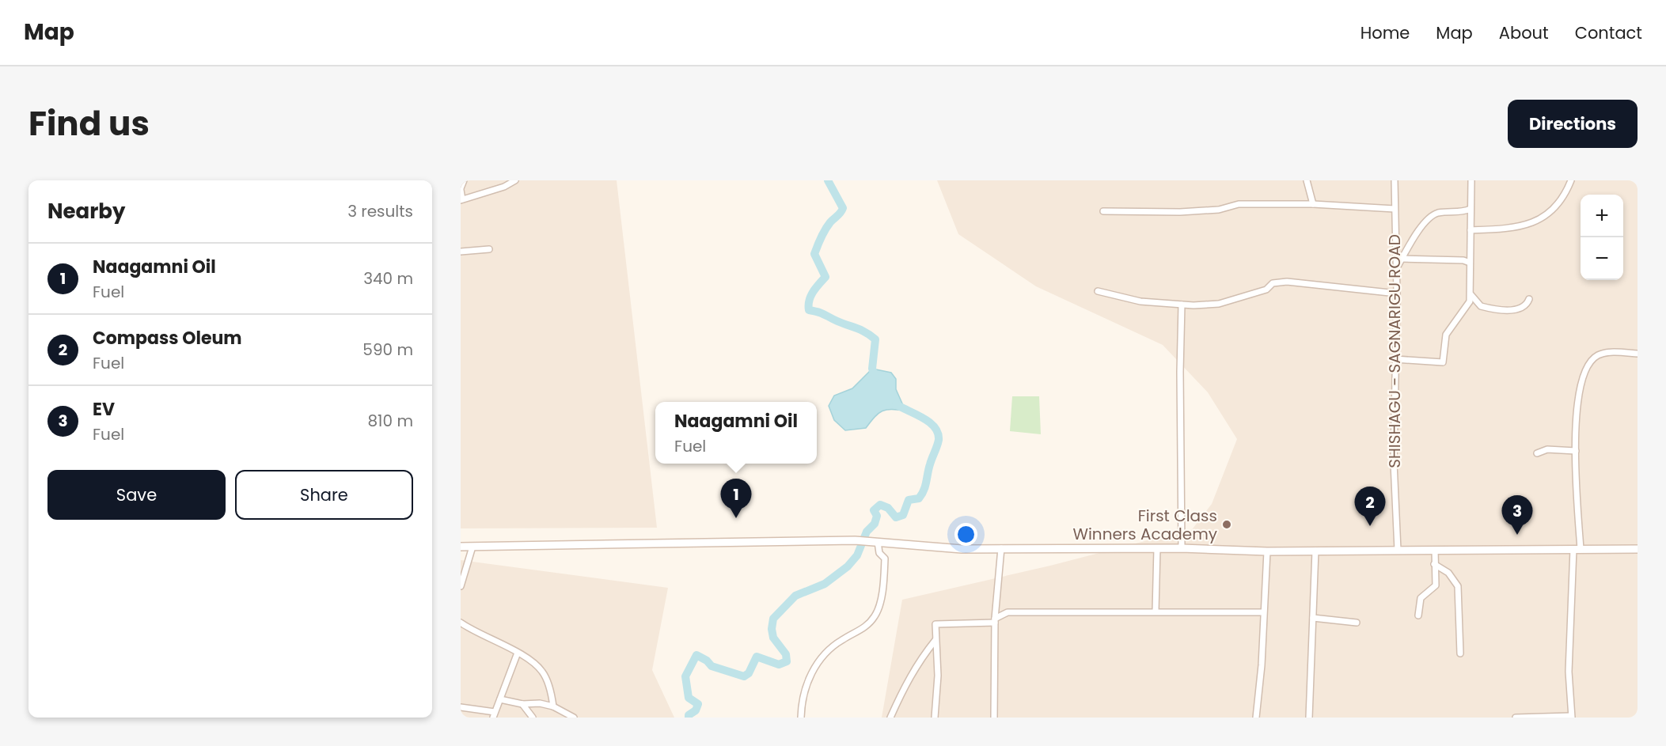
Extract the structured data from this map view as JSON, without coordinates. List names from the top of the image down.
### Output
{
  "streets": {
    "street": ["SHISHAGU - SAGNARIGU ROAD"]
  },
  "places": ["First Class Winners Academy"],
  "page": {
    "header": "Map",
    "nav": [
      "Home",
      "Map",
      "About",
      "Contact"
    ],
    "title": "Find us",
    "buttons": [
      "Directions",
      ["Save", "Share"]
    ],
    "heading": ["Nearby", "3 results"],
    "map_buttons": ["+", "−"],
    "list": [
      {
        "mark": "1",
        "name": "Naagamni Oil",
        "note": "Fuel",
        "value": "340 m"
      },
      {
        "mark": "2",
        "name": "Compass Oleum",
        "note": "Fuel",
        "value": "590 m"
      },
      {
        "mark": "3",
        "name": "EV",
        "note": "Fuel",
        "value": "810 m"
      }
    ],
    "popup": ["Naagamni Oil", "Fuel"],
    "pins": ["1", "2", "3"]
  }
}
